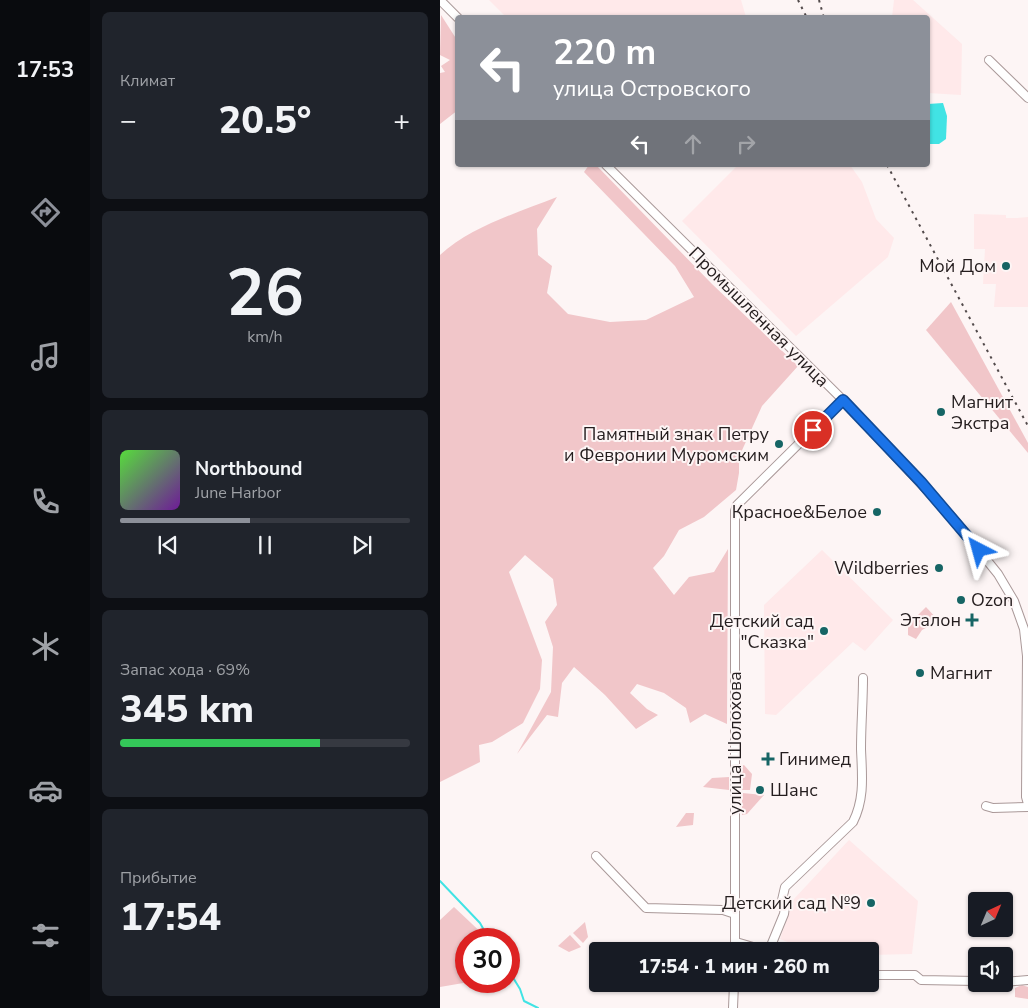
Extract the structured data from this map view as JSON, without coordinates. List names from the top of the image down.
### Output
{
  "streets": {
    "street": ["Промышленная улица", "улица Шолохова"]
  },
  "crossings": [
    ["Промышленная улица", "улица Шолохова"]
  ],
  "places": {
    "other": [
      "Мой Дом",
      "Магнит Экстра",
      "Памятный знак Петру и Февронии Муромским",
      "Красное&Белое",
      "Wildberries",
      "Ozon",
      "Детский сад \"Сказка\"",
      "Магнит",
      "Шанс",
      "Детский сад №9"
    ],
    "health": ["Эталон", "Гинимед"]
  },
  "north": "top right",
  "page": {
    "tabs": "17:53",
    "tile": [
      "Климат",
      ["26", "km/h"],
      ["Запас хода · 69%", "345 km"],
      ["Прибытие", "17:54"]
    ],
    "turn": ["220 m", "улица Островского"],
    "heat": ["−", "20.5°", "+"],
    "song": ["Northbound", "June Harbor"],
    "limit": "30",
    "trip": "17:54 · 1 мин · 260 m"
  }
}
